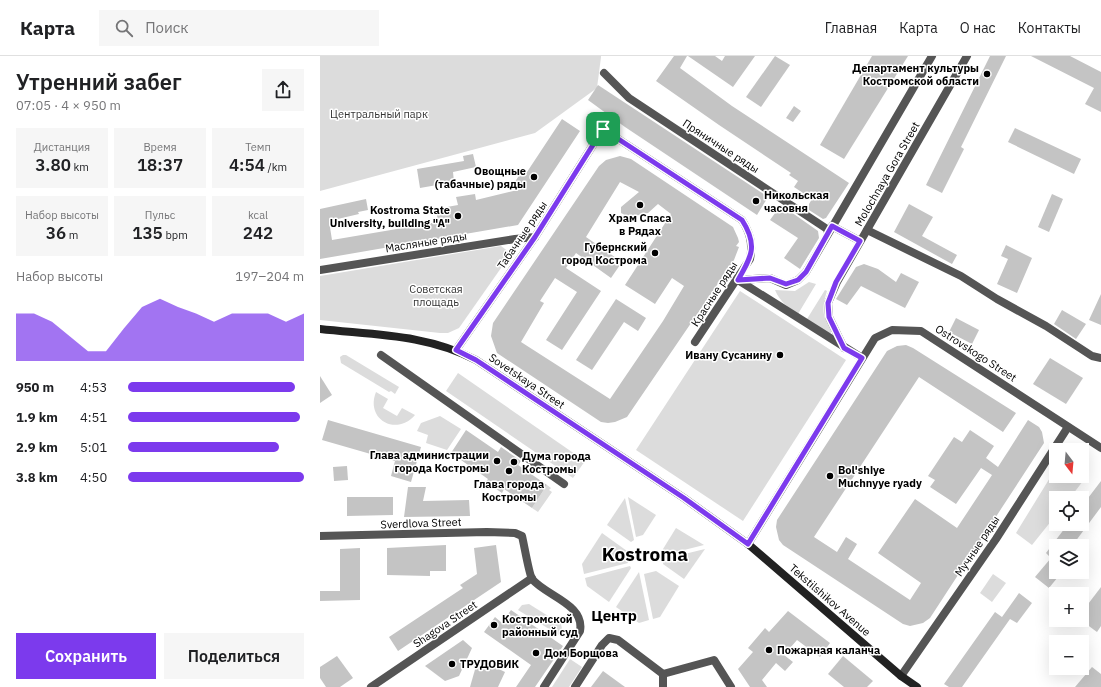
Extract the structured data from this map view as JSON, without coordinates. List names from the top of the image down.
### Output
{
  "streets": {
    "main road": ["Sovetskaya Street", "Tekstilshikov Avenue"],
    "street": [
      "Пряничные ряды",
      "Molochnaya Gora Street",
      "Табачные ряды",
      "Масляные ряды",
      "Красные ряды",
      "Ostrovskogo Street",
      "Sverdlova Street",
      "Мучные ряды",
      "Shagova Street"
    ]
  },
  "crossings": [
    ["Пряничные ряды", "Molochnaya Gora Street"],
    ["Molochnaya Gora Street", "Красные ряды"],
    ["Табачные ряды", "Масляные ряды"],
    ["Табачные ряды", "Красные ряды"],
    ["Табачные ряды", "Sovetskaya Street"],
    ["Ostrovskogo Street", "Мучные ряды"],
    ["Sovetskaya Street", "Tekstilshikov Avenue"],
    ["Sverdlova Street", "Shagova Street"],
    ["Мучные ряды", "Tekstilshikov Avenue"]
  ],
  "districts": ["Kostroma", "Центр"],
  "parks": ["Центральный парк", "Советская площадь"],
  "places": [
    "Департамент культуры Костромской области",
    "Овощные (табачные) ряды",
    "Никольская часовня",
    "Храм Спаса в Рядах",
    "Kostroma State University, building \"A\"",
    "Губернский город Кострома",
    "Ивану Сусанину",
    "Глава администрации города Костромы",
    "Дума города Костромы",
    "Глава города Костромы",
    "Bol'shiye Muchnyye ryady",
    "Костромской районный суд",
    "Пожарная каланча",
    "Дом Борщова",
    "ТРУДОВИК"
  ],
  "north": "bottom",
  "page": {
    "header": "Карта",
    "search": "Поиск",
    "nav": [
      "Главная",
      "Карта",
      "О нас",
      "Контакты"
    ],
    "heading": ["Утренний забег", "07:05 · 4 × 950 m"],
    "stats": [
      ["Дистанция", "3.80 km"],
      ["Время", "18:37"],
      ["Темп", "4:54 /km"],
      ["Набор высоты", "36 m"],
      ["Пульс", "135 bpm"],
      ["kcal", "242"]
    ],
    "chart": ["Набор высоты", "197–204 m"],
    "list": [
      {
        "name": "950 m",
        "note": "4:53"
      },
      {
        "name": "1.9 km",
        "note": "4:51"
      },
      {
        "name": "2.9 km",
        "note": "5:01"
      },
      {
        "name": "3.8 km",
        "note": "4:50"
      }
    ],
    "map_buttons": ["+", "−"],
    "buttons": ["Сохранить", "Поделиться"]
  }
}
